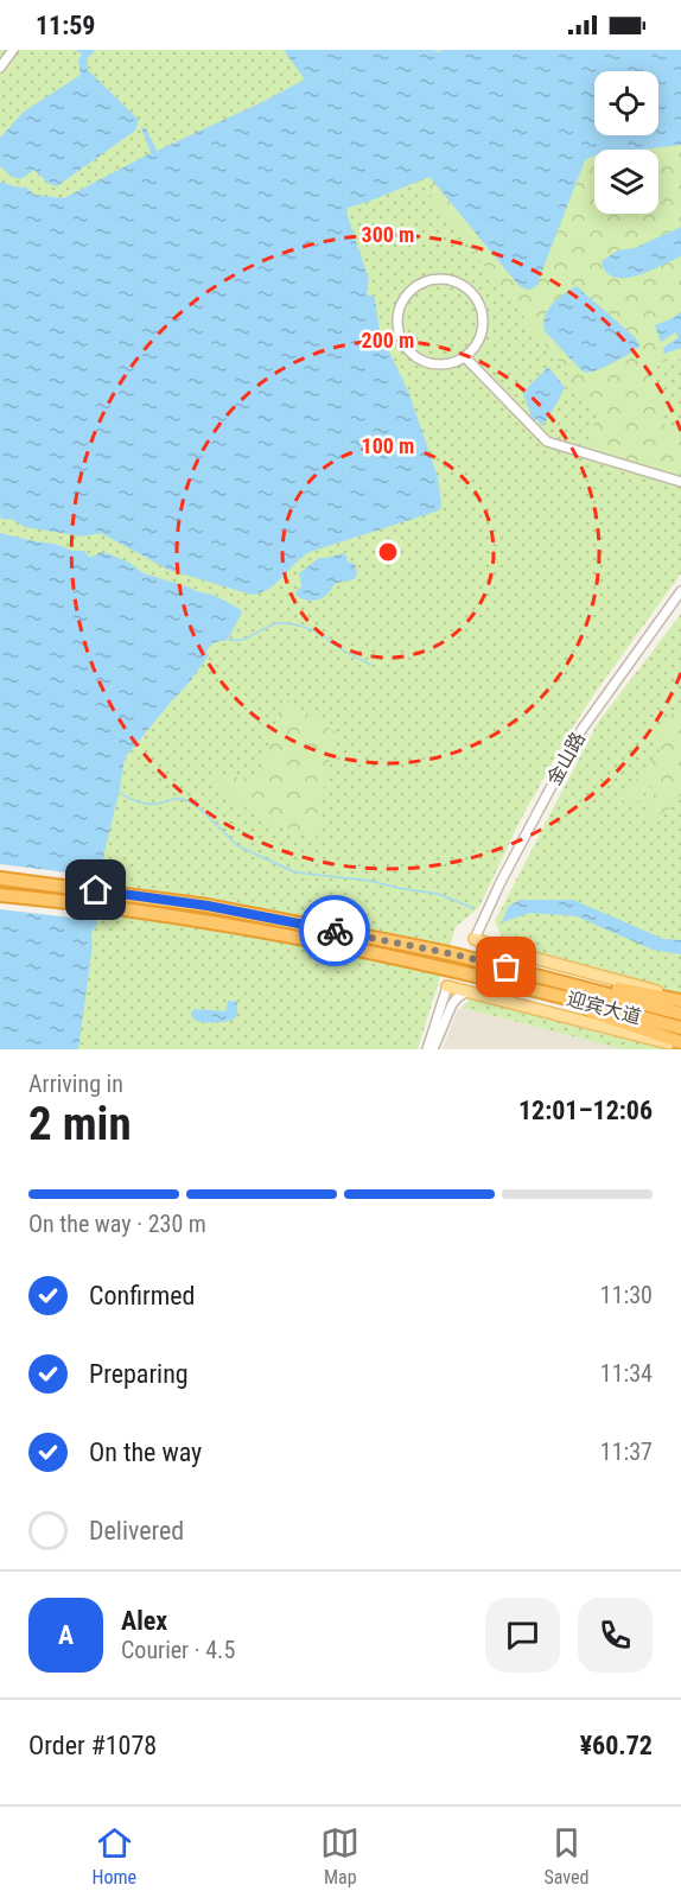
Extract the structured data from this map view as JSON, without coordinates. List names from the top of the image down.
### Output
{
  "streets": {
    "highway": ["迎宾大道"],
    "street": ["金山路"]
  },
  "page": {
    "status": "11:59",
    "heading": ["2 min", "Arriving in", "12:01–12:06"],
    "panel": [
      "Alex",
      "Courier · 4.5",
      "Order #1078",
      "¥60.72"
    ],
    "bar": "On the way · 230 m",
    "list": [
      ["Confirmed", "11:30"],
      ["Preparing", "11:34"],
      ["On the way", "11:37"],
      "Delivered"
    ],
    "round": "A",
    "tabs": ["Home", "Map", "Saved"]
  },
  "rings": ["300 m", "200 m", "100 m"]
}
